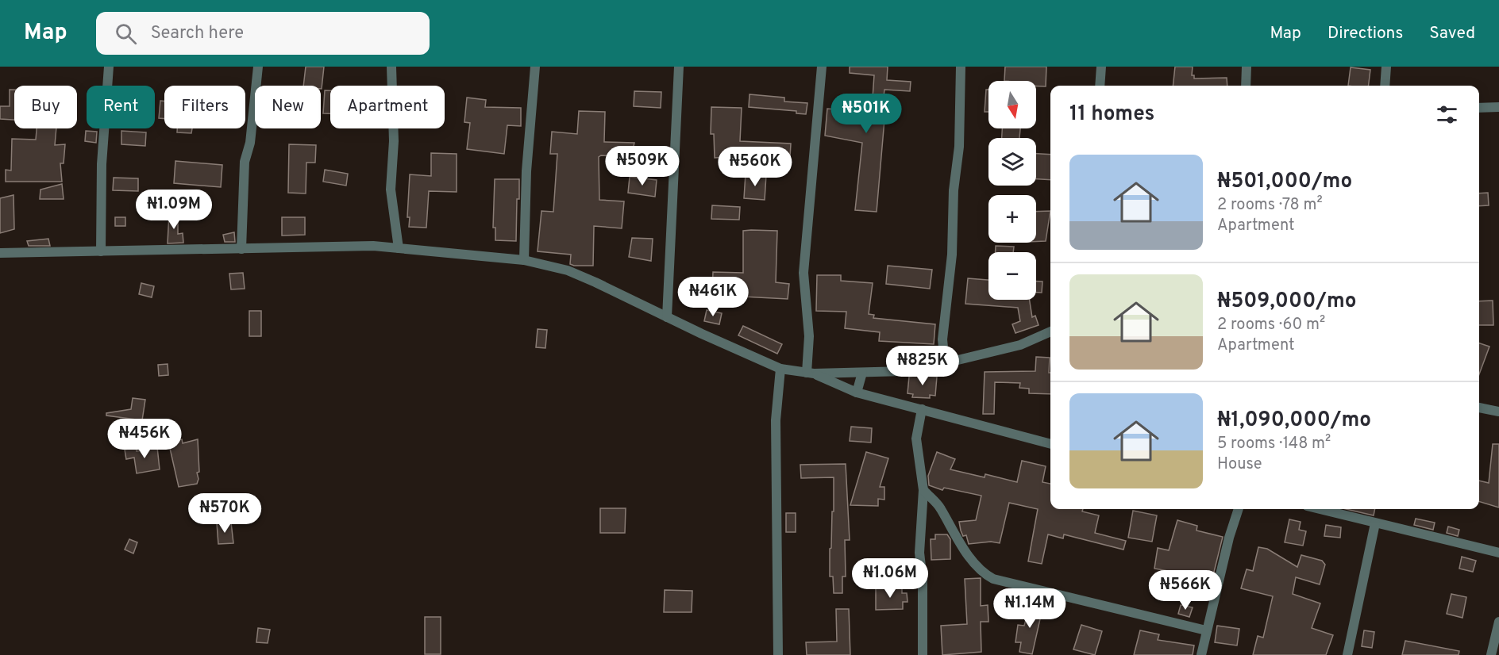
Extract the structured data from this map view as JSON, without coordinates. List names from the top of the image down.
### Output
{
  "north": "bottom",
  "page": {
    "header": "Map",
    "search": "Search here",
    "nav": ["Map", "Directions", "Saved"],
    "map_buttons": ["+", "−"],
    "chip": [
      "Buy",
      "Rent",
      "Filters",
      "New",
      "Apartment"
    ],
    "heading": "11 homes",
    "price": [
      "₦501K",
      "₦509K",
      "₦560K",
      "₦1.09M",
      "₦461K",
      "₦825K",
      "₦456K",
      "₦570K",
      "₦1.06M",
      "₦566K",
      "₦1.14M"
    ],
    "list": [
      {
        "name": "₦501,000/mo",
        "note": "2 rooms · 78 m² · Apartment"
      },
      {
        "name": "₦509,000/mo",
        "note": "2 rooms · 60 m² · Apartment"
      },
      {
        "name": "₦1,090,000/mo",
        "note": "5 rooms · 148 m² · House"
      }
    ]
  }
}
